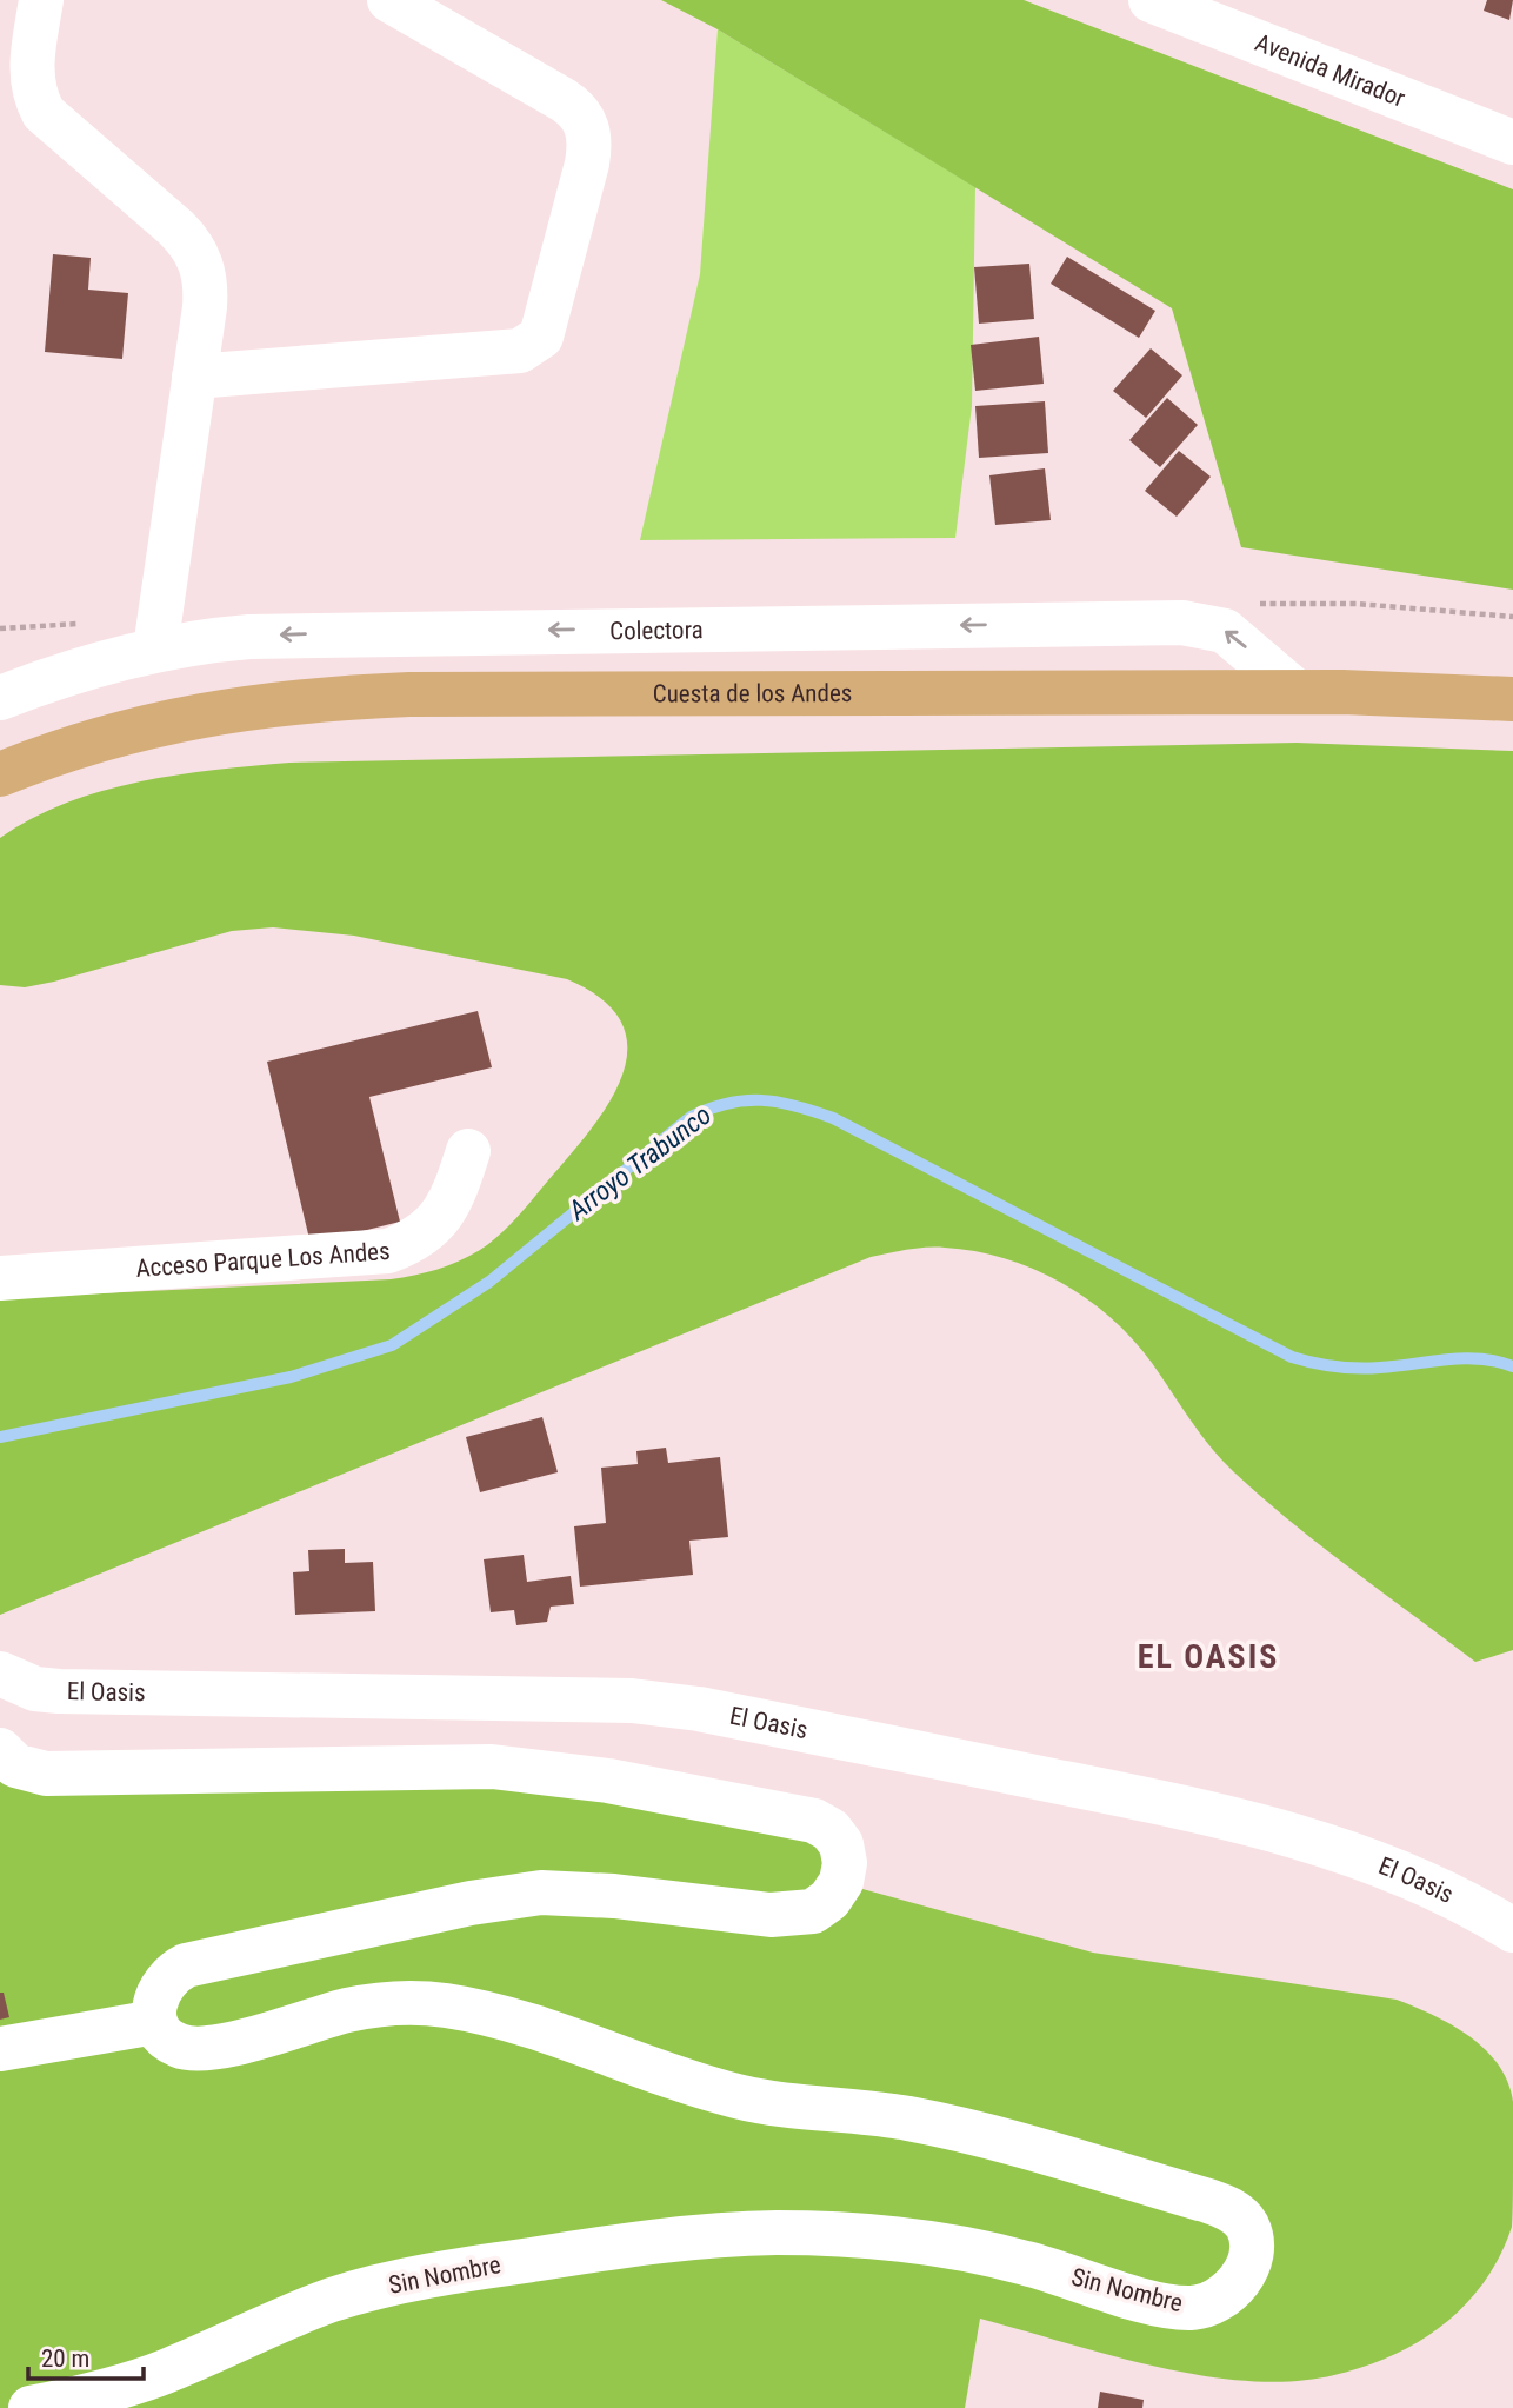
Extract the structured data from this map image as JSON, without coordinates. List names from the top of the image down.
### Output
{
  "streets": {
    "main road": ["Cuesta de los Andes"],
    "street": [
      "Avenida Mirador",
      "Colectora",
      "Acceso Parque Los Andes",
      "El Oasis",
      "Sin Nombre"
    ]
  },
  "crossings": [
    ["Colectora", "Cuesta de los Andes"]
  ],
  "one_way": ["Colectora"],
  "districts": ["EL OASIS"],
  "water": ["Arroyo Trabunco"],
  "scale_bar": "20 m"
}
